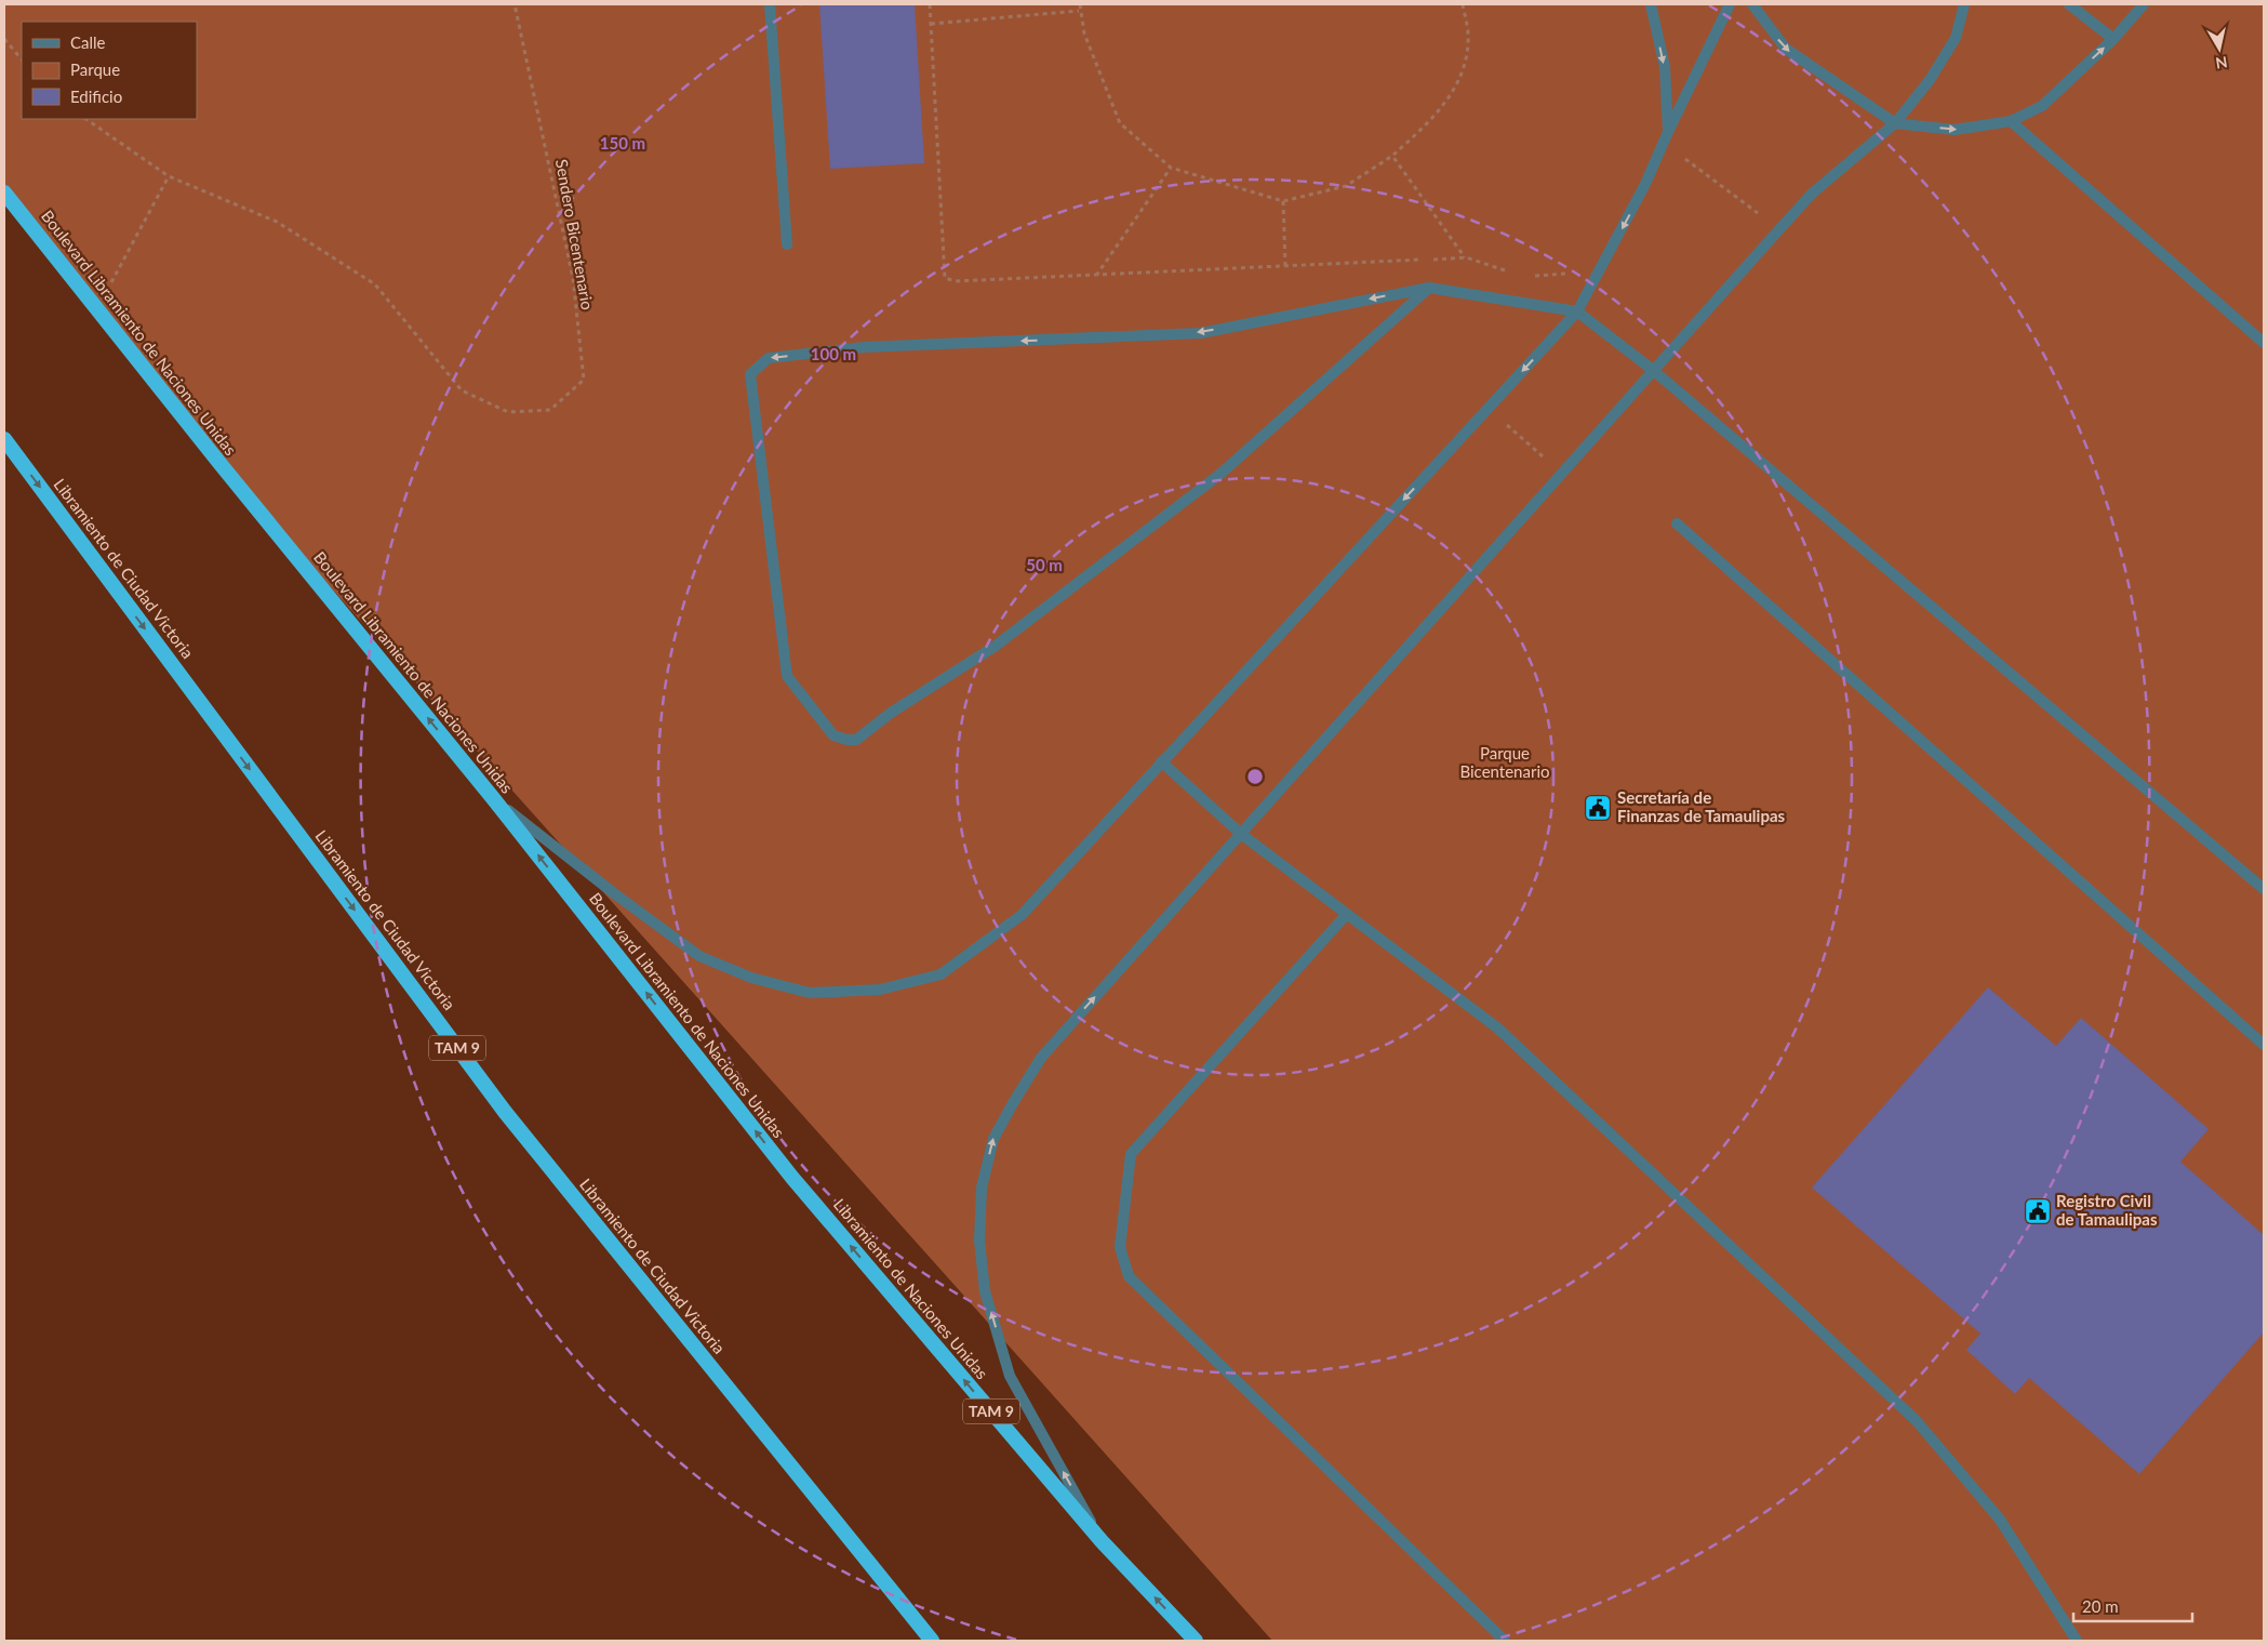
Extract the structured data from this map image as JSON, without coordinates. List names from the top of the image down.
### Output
{
  "streets": {
    "highway": [
      "Boulevard Libramiento de Naciones Unidas",
      "Libramiento de Ciudad Victoria",
      "TAM 9",
      "Libramiento de Naciones Unidas"
    ],
    "path": ["Sendero Bicentenario"]
  },
  "crossings": [
    ["Boulevard Libramiento de Naciones Unidas", "Libramiento de Naciones Unidas"]
  ],
  "one_way": ["Boulevard Libramiento de Naciones Unidas", "Libramiento de Ciudad Victoria", "Libramiento de Naciones Unidas"],
  "parks": ["Parque Bicentenario"],
  "places": {
    "public building": ["Secretaría de Finanzas de Tamaulipas", "Registro Civil de Tamaulipas"]
  },
  "legend": ["Calle", "Parque", "Edificio"],
  "scale_bar": "20 m",
  "north": "bottom",
  "rings": ["150 m", "100 m", "50 m"]
}
